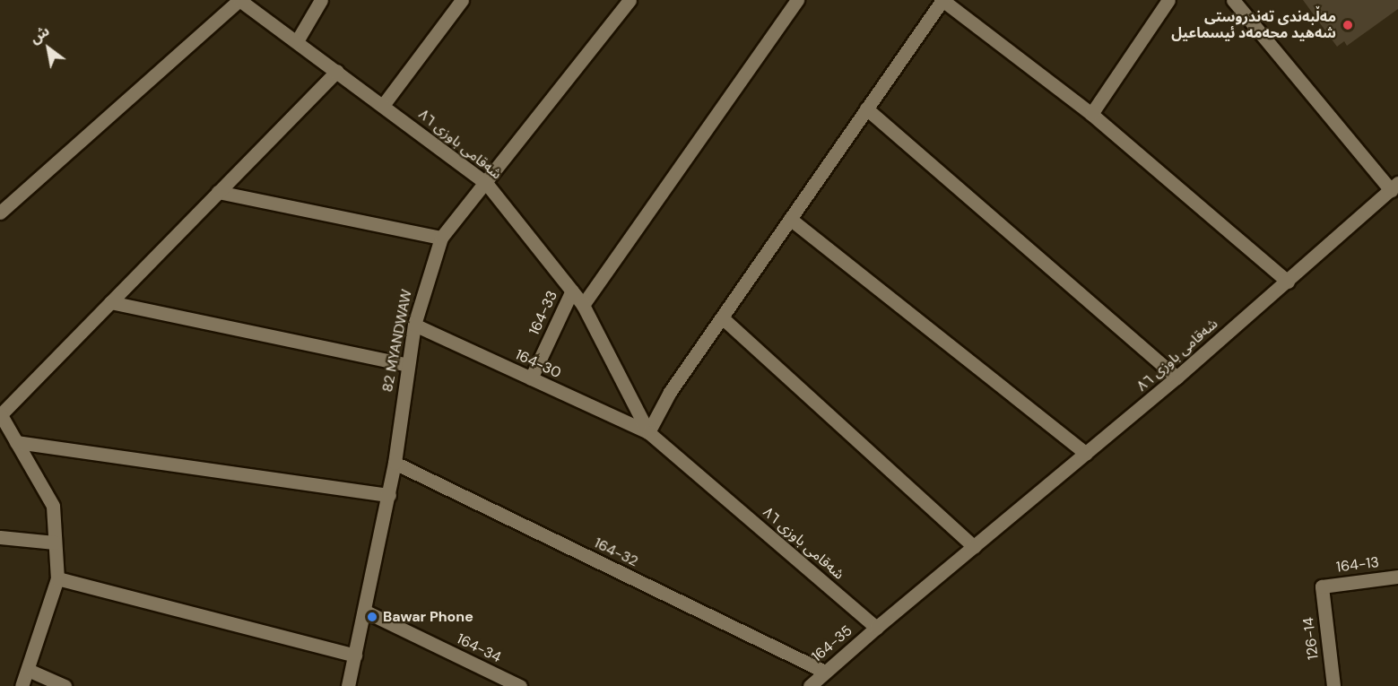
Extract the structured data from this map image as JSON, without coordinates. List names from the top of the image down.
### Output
{
  "streets": {
    "street": [
      "شەقامی باوزی ٨٦",
      "164-33",
      "82 MYANDWAW",
      "164-30",
      "164-32",
      "164-13",
      "126-14",
      "164-35",
      "164-34"
    ]
  },
  "crossings": [
    ["شەقامی باوزی ٨٦", "164-33"],
    ["شەقامی باوزی ٨٦", "82 MYANDWAW"],
    ["شەقامی باوزی ٨٦", "164-30"],
    ["شەقامی باوزی ٨٦", "164-35"],
    ["164-33", "164-30"],
    ["82 MYANDWAW", "164-30"],
    ["82 MYANDWAW", "164-32"],
    ["82 MYANDWAW", "164-34"],
    ["164-32", "164-35"],
    ["164-13", "126-14"]
  ],
  "places": ["مەڵبەندی تەندروستی شەهید محەمەد ئیسماعیل", "Bawar Phone"],
  "north": "top left"
}
